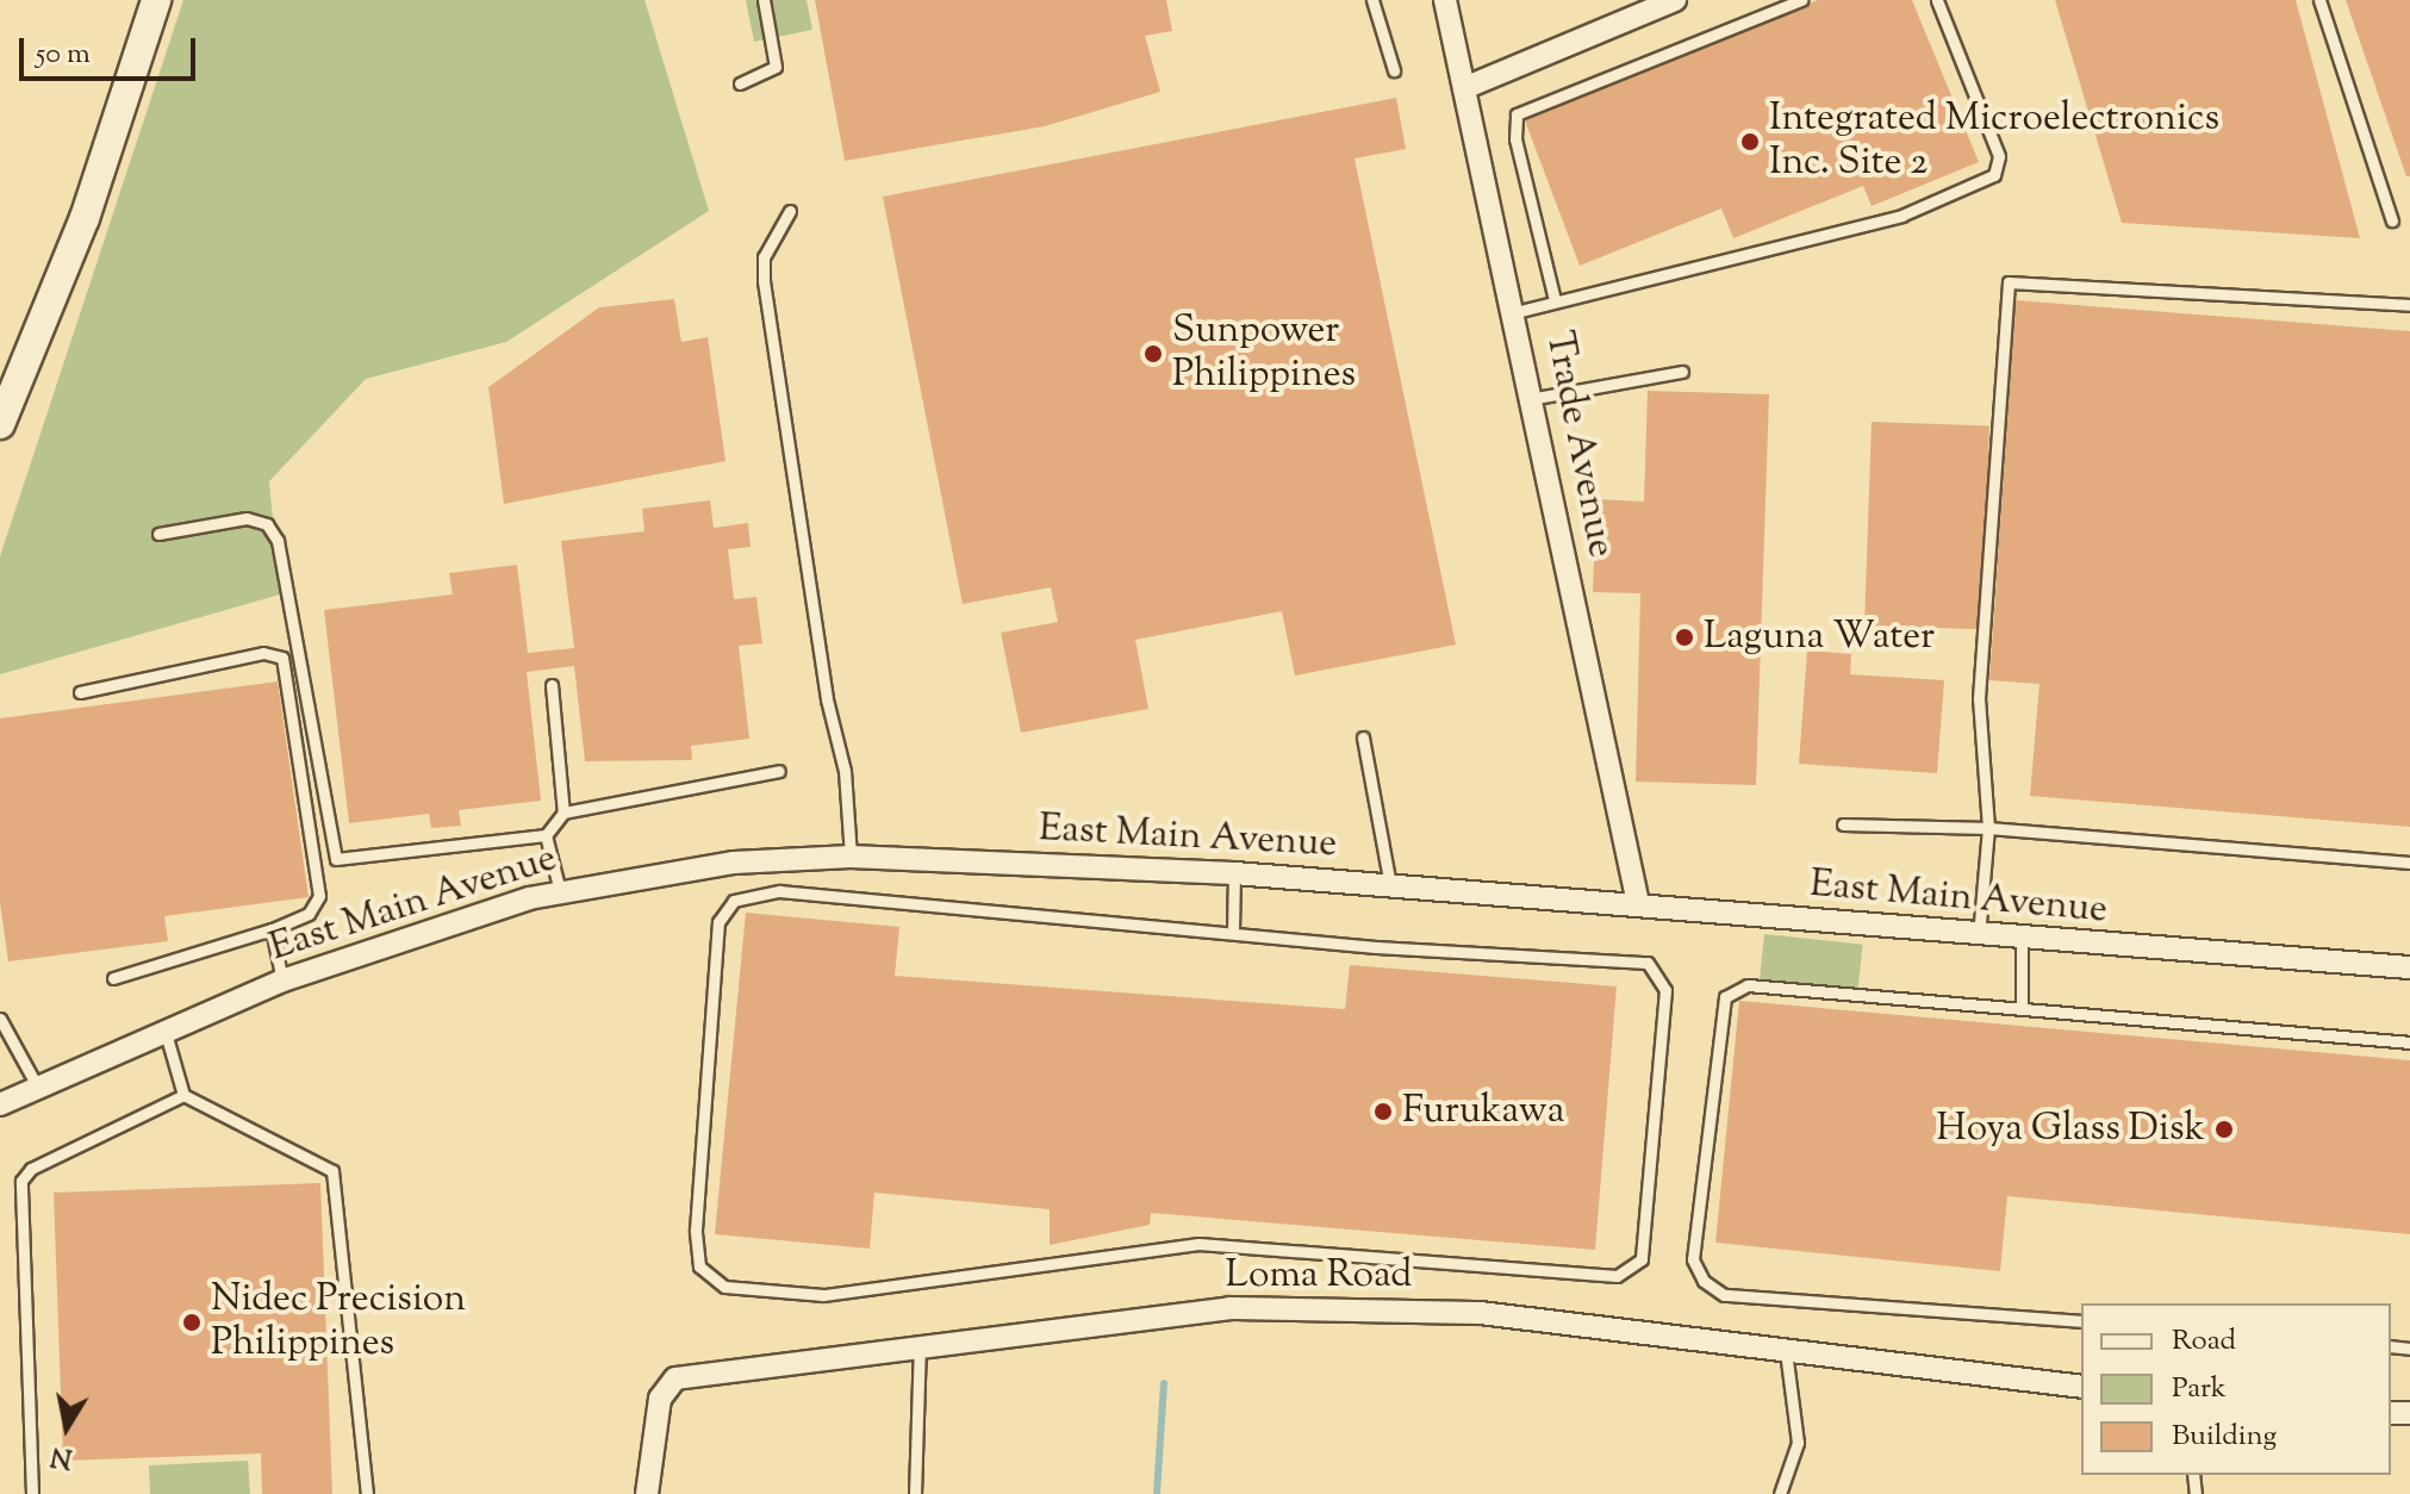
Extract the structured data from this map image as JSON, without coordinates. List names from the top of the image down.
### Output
{
  "streets": {
    "street": ["Trade Avenue", "East Main Avenue", "Loma Road"]
  },
  "crossings": [
    ["Trade Avenue", "East Main Avenue"]
  ],
  "places": [
    "Integrated Microelectronics Inc. Site 2",
    "Sunpower Philippines",
    "Laguna Water",
    "Furukawa",
    "Hoya Glass Disk",
    "Nidec Precision Philippines"
  ],
  "legend": ["Road", "Park", "Building"],
  "scale_bar": "50 m",
  "north": "bottom"
}
